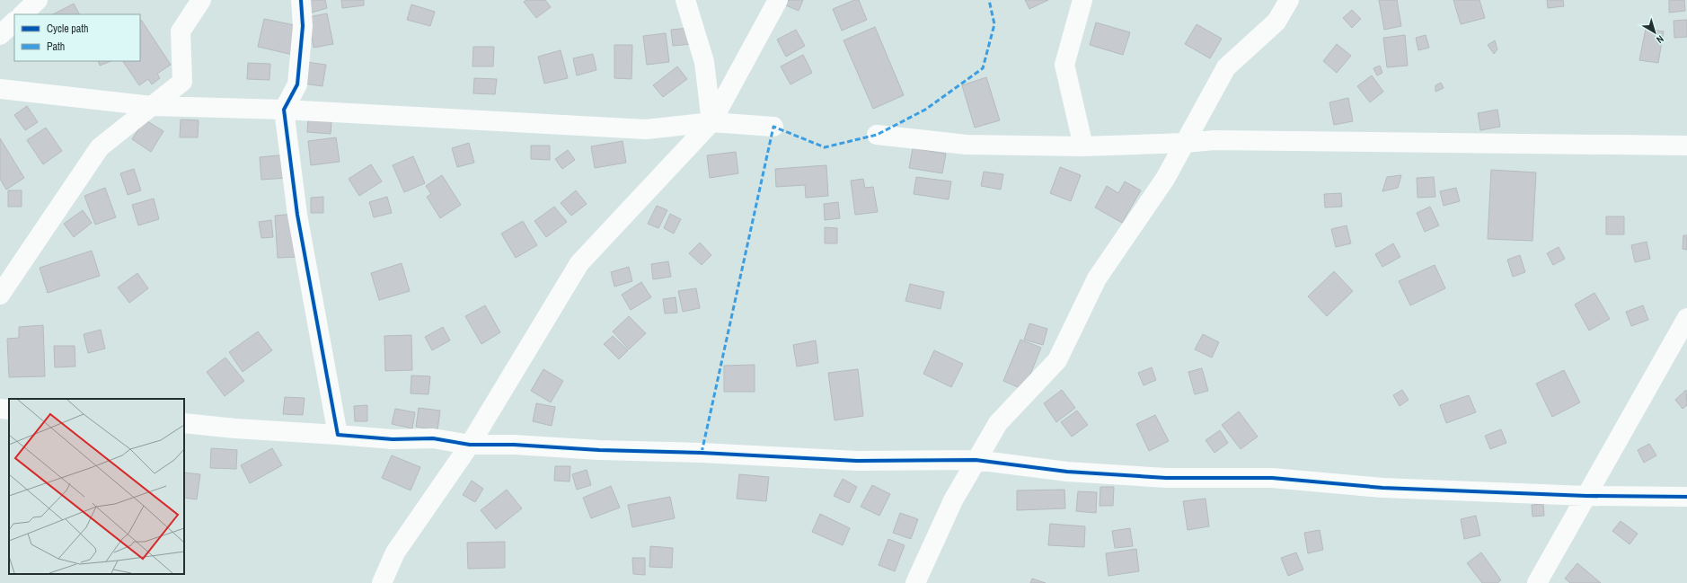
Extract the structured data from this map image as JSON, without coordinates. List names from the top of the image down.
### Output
{
  "legend": ["Cycle path", "Path"],
  "north": "bottom right"
}
